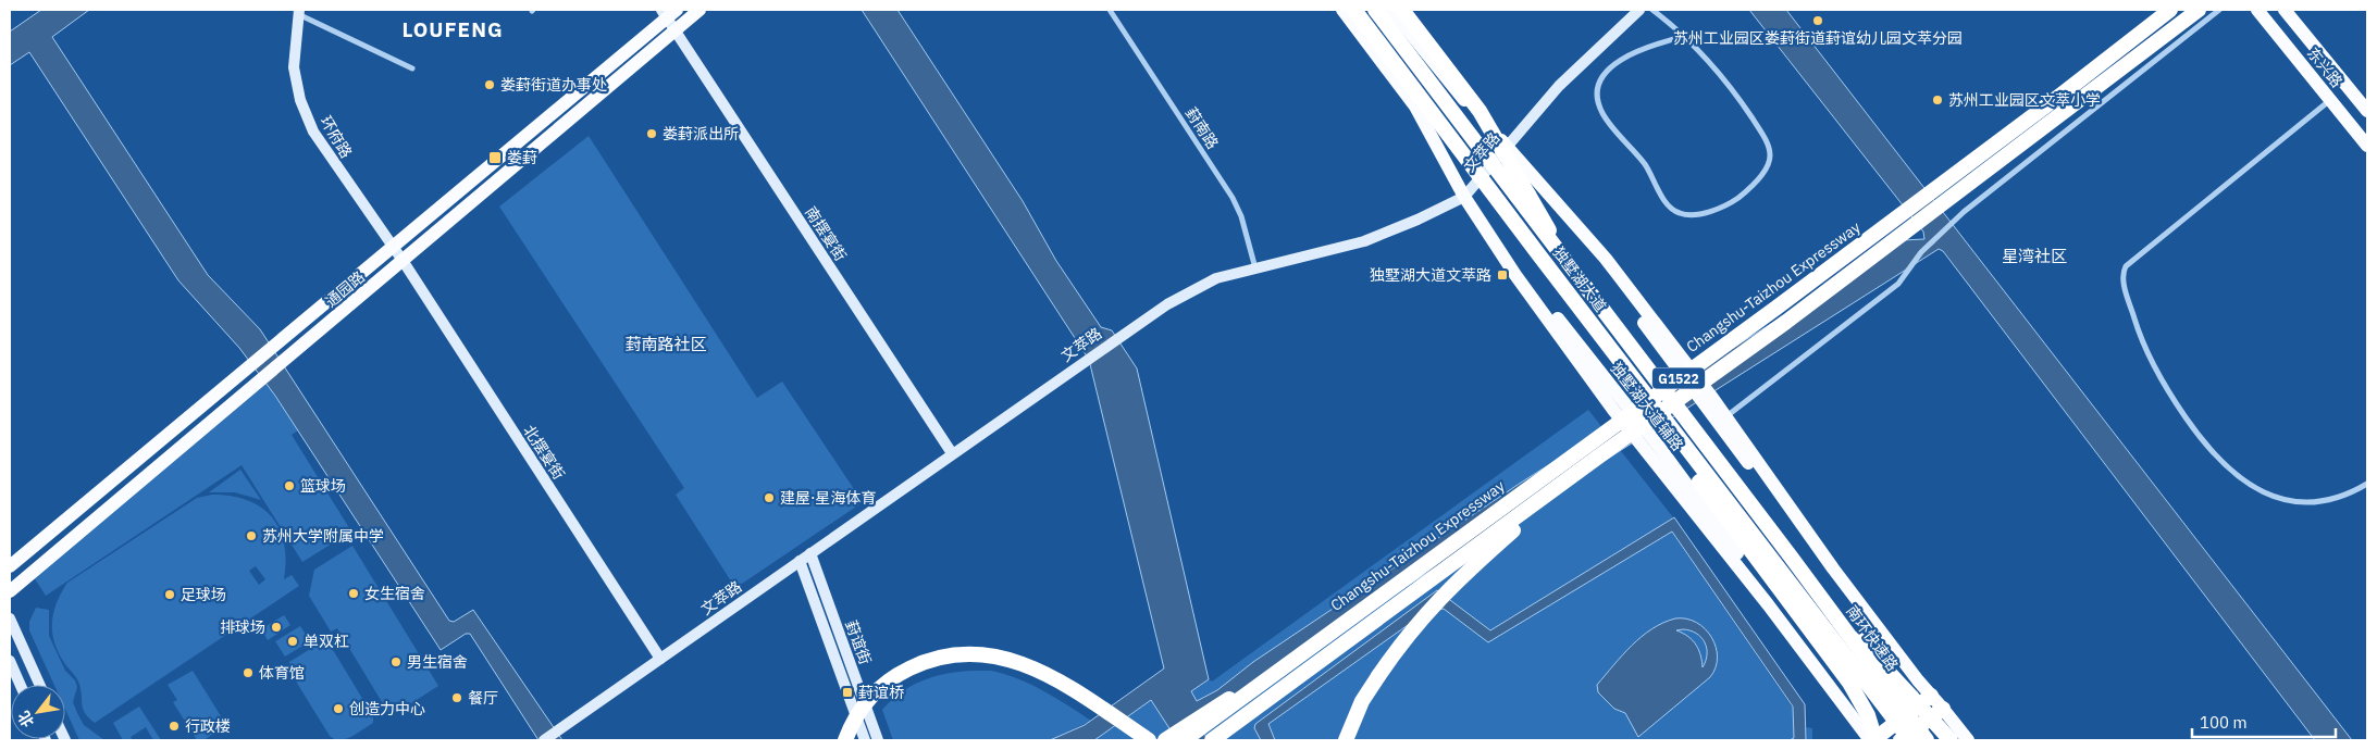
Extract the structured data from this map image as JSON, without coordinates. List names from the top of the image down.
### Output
{
  "streets": {
    "highway": [
      "独墅湖大道",
      "Changshu-Taizhou Expressway",
      "G1522",
      "南环快速路"
    ],
    "main road": [
      "东兴路",
      "环府路",
      "文萃路",
      "南摆宴街",
      "通园路",
      "独墅湖大道辅路",
      "北摆宴街",
      "葑谊街"
    ],
    "street": ["葑南路"]
  },
  "crossings": [
    ["葑南路", "文萃路"],
    ["环府路", "通园路"],
    ["环府路", "北摆宴街"],
    ["文萃路", "南摆宴街"],
    ["文萃路", "独墅湖大道辅路"],
    ["文萃路", "北摆宴街"],
    ["文萃路", "葑谊街"],
    ["南摆宴街", "通园路"],
    ["独墅湖大道", "南环快速路"],
    ["通园路", "北摆宴街"]
  ],
  "districts": ["LOUFENG", "星湾社区", "葑南路社区"],
  "places": {
    "other": [
      "苏州工业园区娄葑街道葑谊幼儿园文萃分园",
      "娄葑街道办事处",
      "苏州工业园区文萃小学",
      "娄葑派出所",
      "篮球场",
      "建屋·星海体育",
      "苏州大学附属中学",
      "女生宿舍",
      "足球场",
      "排球场",
      "单双杠",
      "男生宿舍",
      "体育馆",
      "餐厅",
      "创造力中心",
      "行政楼"
    ],
    "transit": ["娄葑", "独墅湖大道文萃路", "葑谊桥"]
  },
  "scale_bar": "100 m",
  "north": "bottom left"
}
